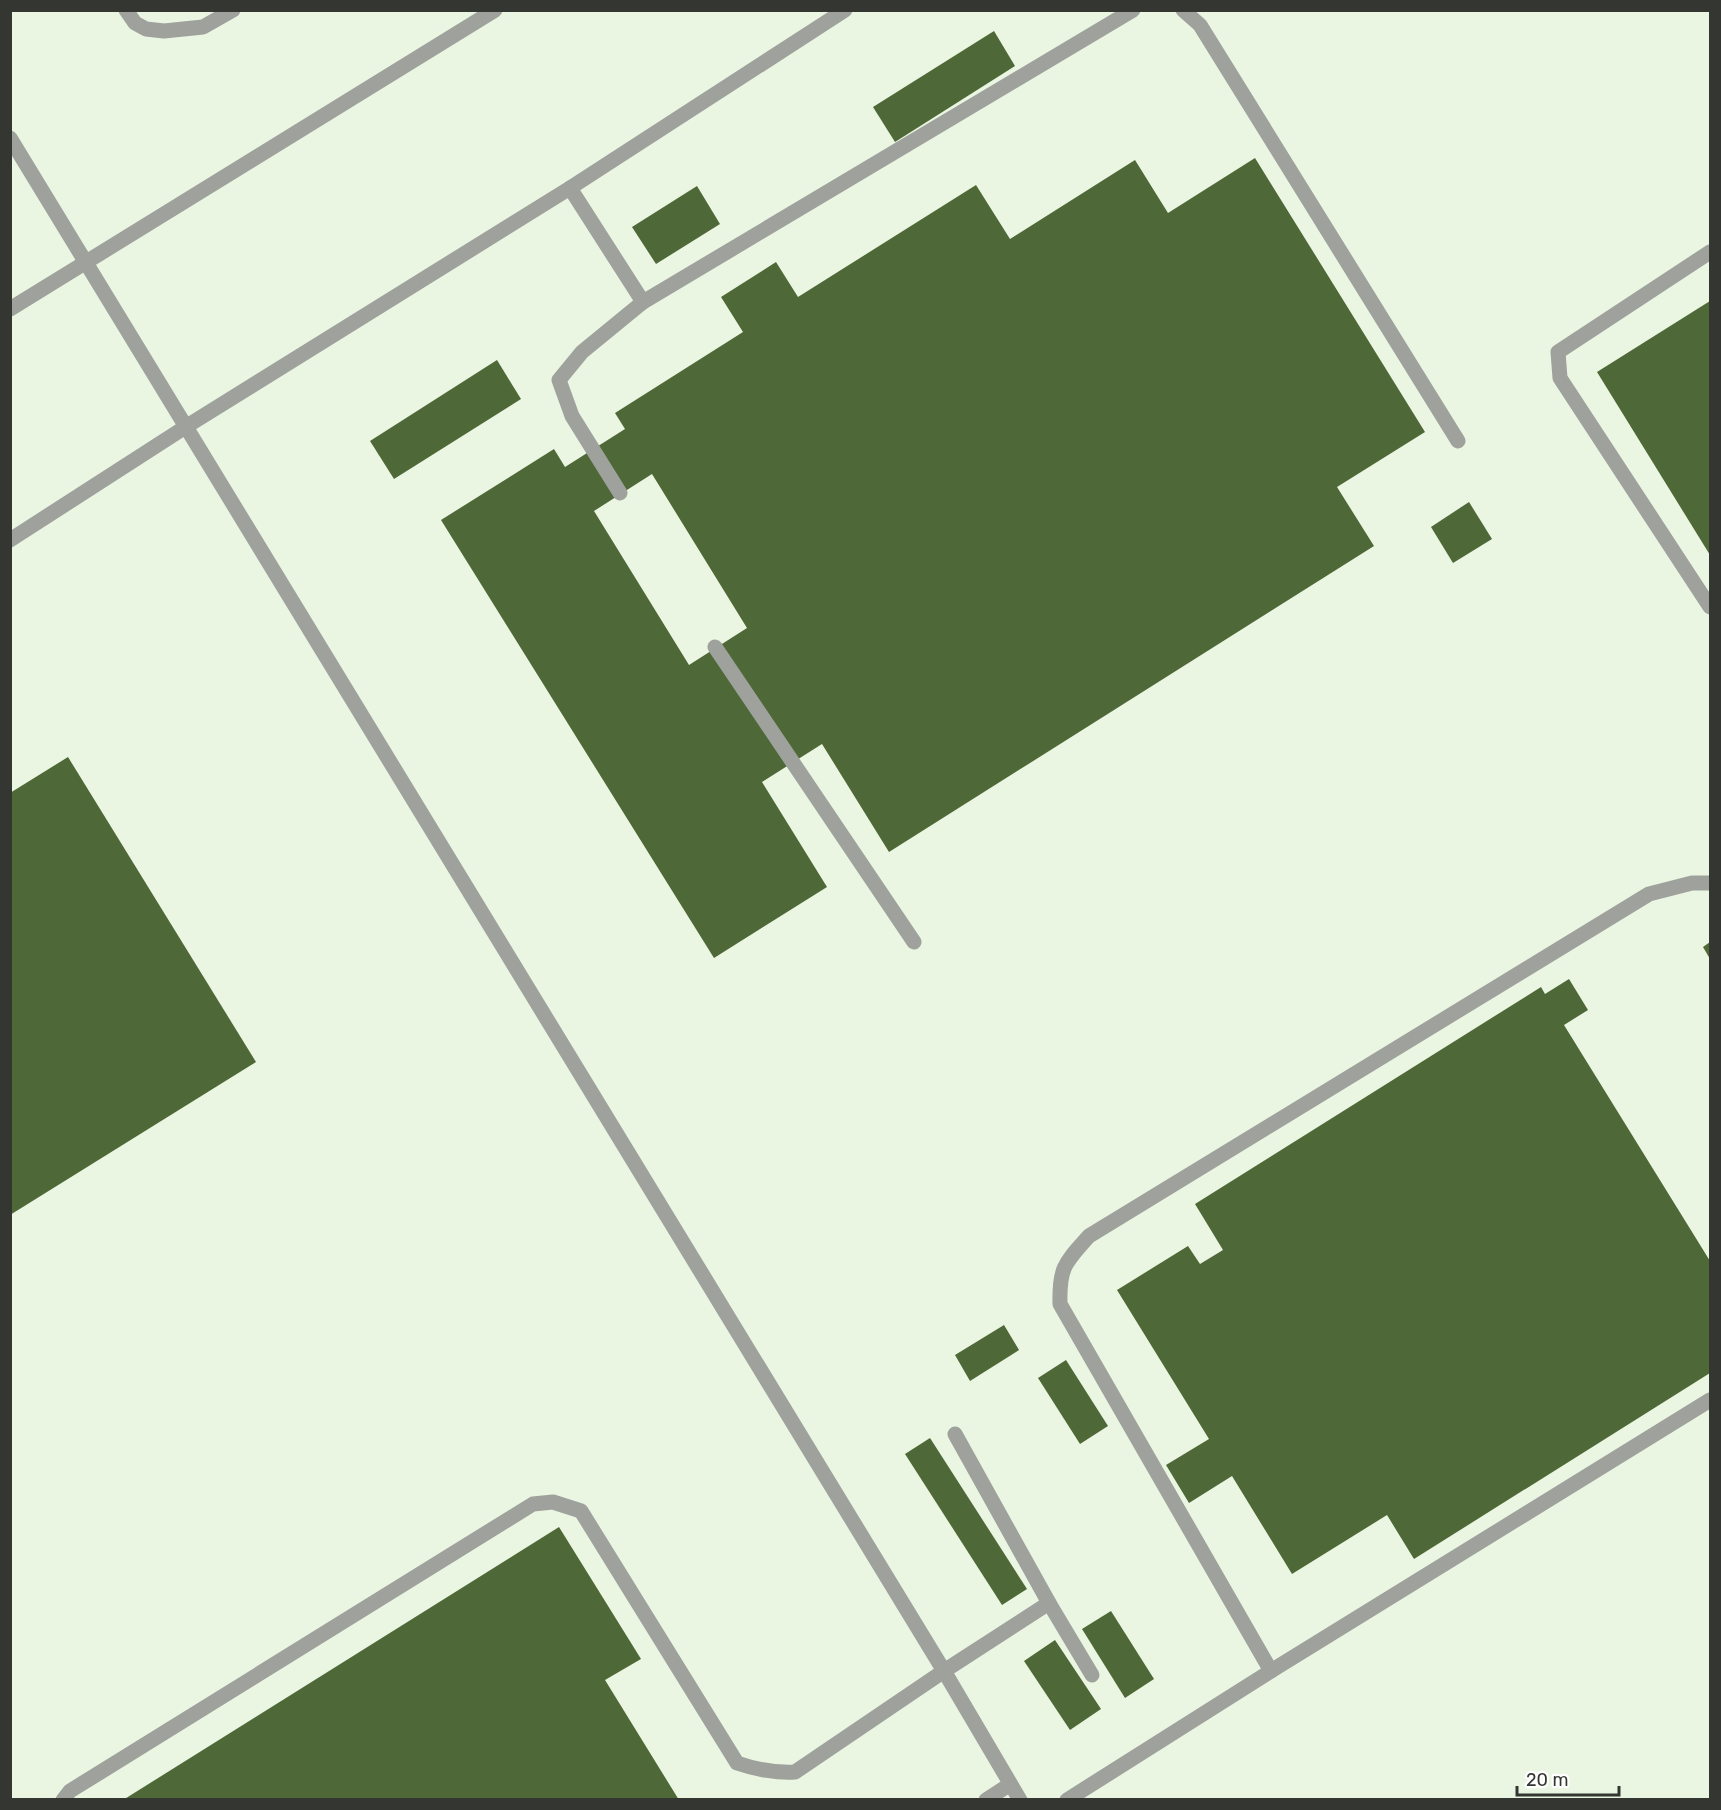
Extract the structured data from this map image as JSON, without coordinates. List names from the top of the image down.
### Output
{
  "scale_bar": "20 m"
}
